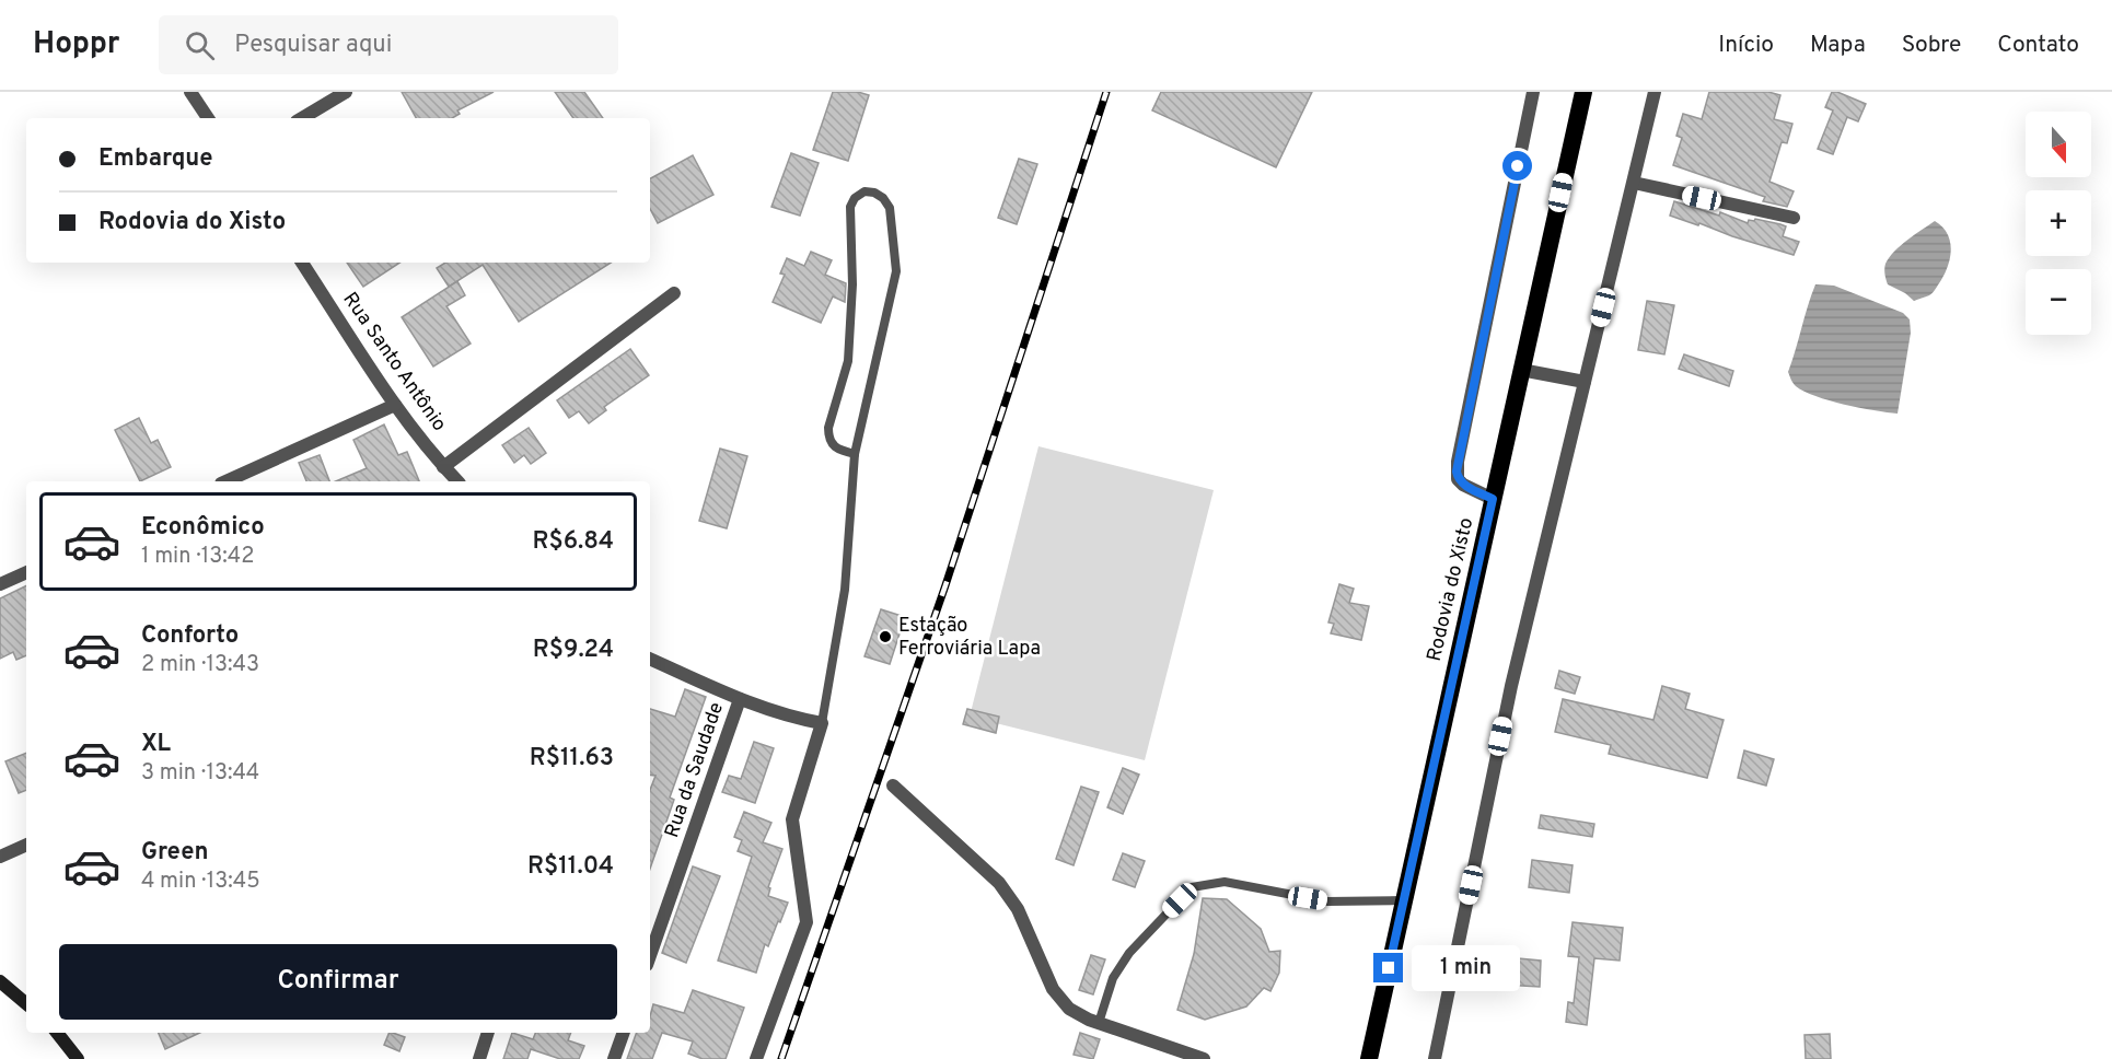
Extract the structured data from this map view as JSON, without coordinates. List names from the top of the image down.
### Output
{
  "streets": {
    "highway": ["Rodovia do Xisto"],
    "street": ["Rua Santo Antônio", "Rua da Saudade"]
  },
  "places": ["Estação Ferroviária Lapa"],
  "north": "bottom",
  "page": {
    "header": "Hoppr",
    "search": "Pesquisar aqui",
    "nav": [
      "Início",
      "Mapa",
      "Sobre",
      "Contato"
    ],
    "map_buttons": ["+", "−"],
    "banner": ["Embarque", "Rodovia do Xisto"],
    "list": [
      {
        "name": "Econômico",
        "note": "1 min · 13:42",
        "value": "R$6.84"
      },
      {
        "name": "Conforto",
        "note": "2 min · 13:43",
        "value": "R$9.24"
      },
      {
        "name": "XL",
        "note": "3 min · 13:44",
        "value": "R$11.63"
      },
      {
        "name": "Green",
        "note": "4 min · 13:45",
        "value": "R$11.04"
      }
    ],
    "buttons": "Confirmar",
    "bubble": "1 min"
  }
}
